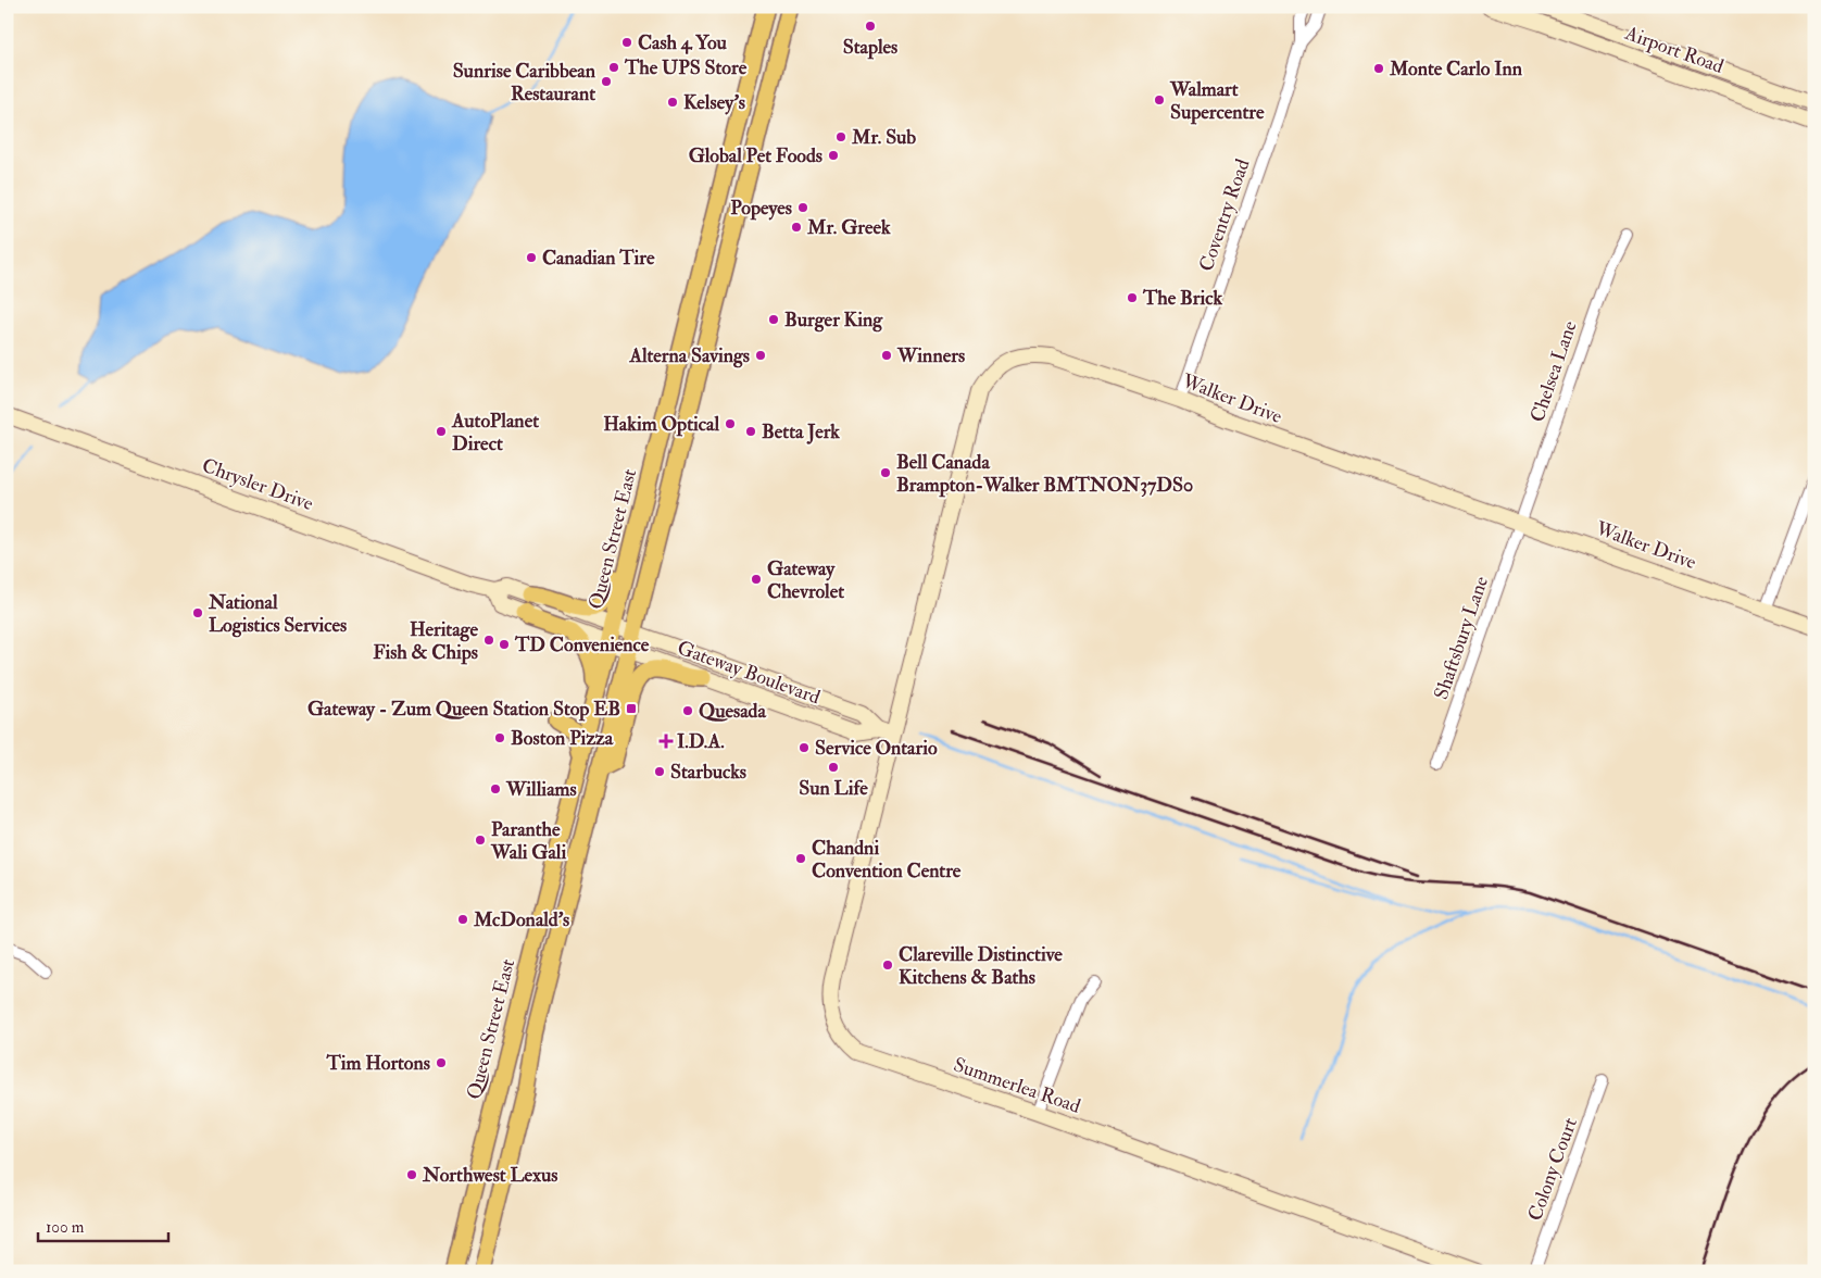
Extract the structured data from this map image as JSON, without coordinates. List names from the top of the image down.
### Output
{
  "streets": {
    "main road": ["Queen Street East"],
    "street": [
      "Airport Road",
      "Coventry Road",
      "Chelsea Lane",
      "Walker Drive",
      "Chrysler Drive",
      "Shaftsbury Lane",
      "Gateway Boulevard",
      "Summerlea Road",
      "Colony Court"
    ]
  },
  "crossings": [
    ["Coventry Road", "Walker Drive"],
    ["Chelsea Lane", "Walker Drive"],
    ["Chelsea Lane", "Shaftsbury Lane"],
    ["Walker Drive", "Shaftsbury Lane"],
    ["Walker Drive", "Gateway Boulevard"],
    ["Walker Drive", "Summerlea Road"],
    ["Chrysler Drive", "Queen Street East"],
    ["Chrysler Drive", "Gateway Boulevard"],
    ["Queen Street East", "Gateway Boulevard"],
    ["Gateway Boulevard", "Summerlea Road"]
  ],
  "places": {
    "other": [
      "Staples",
      "Cash 4 You",
      "The UPS Store",
      "Monte Carlo Inn",
      "Sunrise Caribbean Restaurant",
      "Walmart Supercentre",
      "Kelsey's",
      "Mr. Sub",
      "Global Pet Foods",
      "Popeyes",
      "Mr. Greek",
      "Canadian Tire",
      "The Brick",
      "Burger King",
      "Alterna Savings",
      "Winners",
      "Hakim Optical",
      "AutoPlanet Direct",
      "Betta Jerk",
      "Bell Canada Brampton-Walker BMTNON37DS0",
      "Gateway Chevrolet",
      "National Logistics Services",
      "Heritage Fish & Chips",
      "TD Convenience",
      "Quesada",
      "Boston Pizza",
      "Service Ontario",
      "Sun Life",
      "Starbucks",
      "Williams",
      "Paranthe Wali Gali",
      "Chandni Convention Centre",
      "McDonald's",
      "Clareville Distinctive Kitchens & Baths",
      "Tim Hortons",
      "Northwest Lexus"
    ],
    "transit": ["Gateway - Zum Queen Station Stop EB"],
    "health": ["I.D.A."]
  },
  "scale_bar": "100 m"
}
